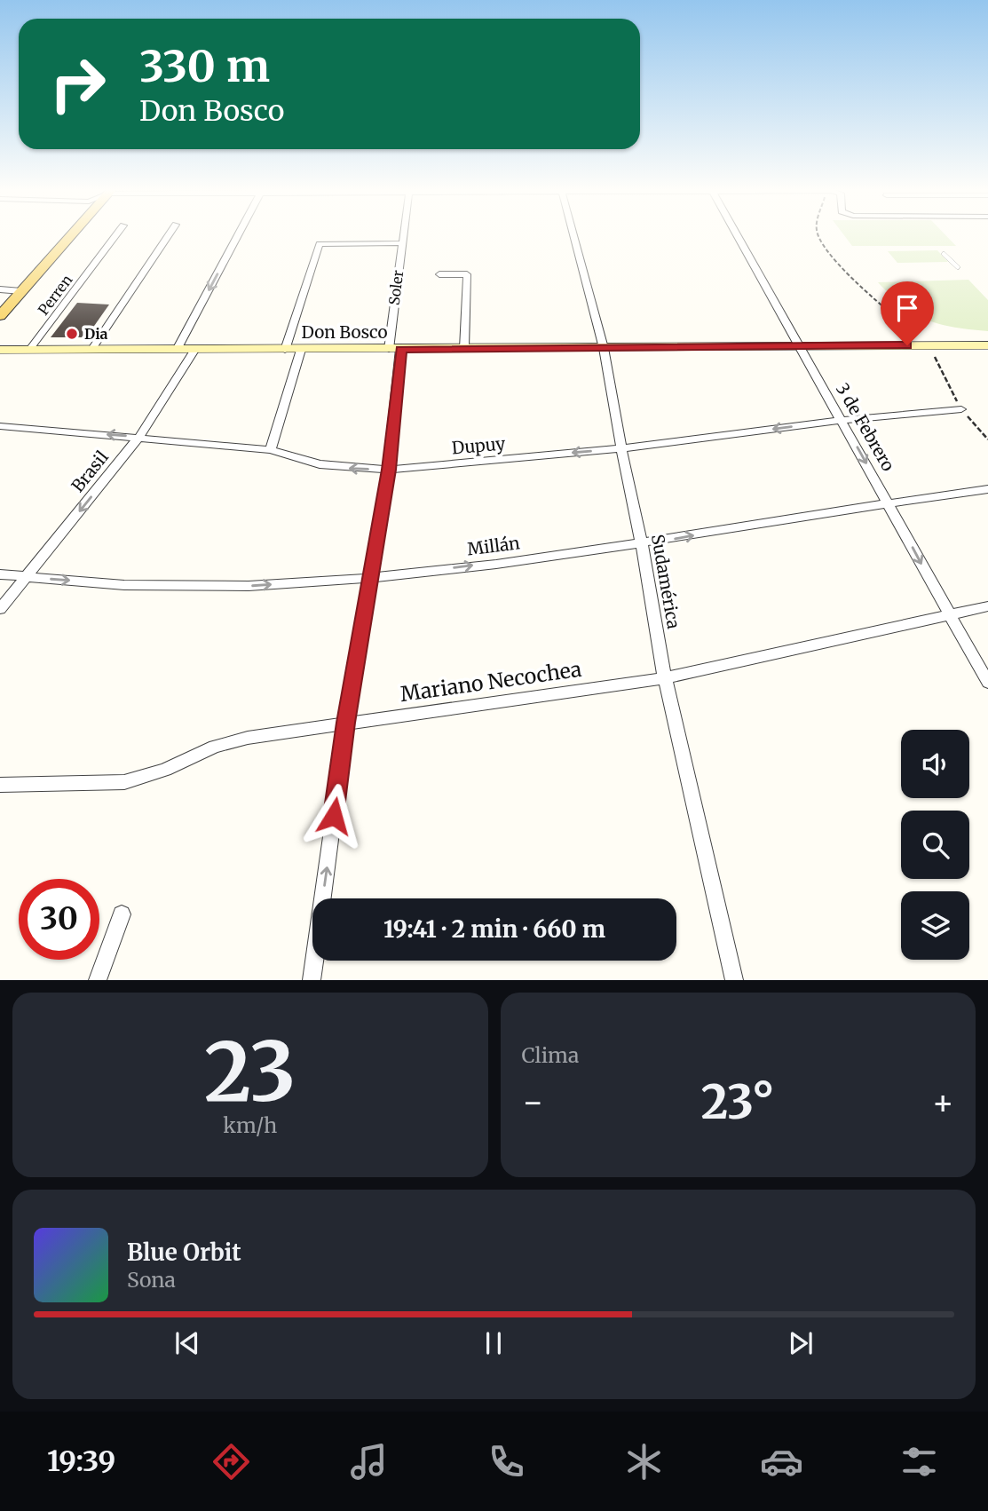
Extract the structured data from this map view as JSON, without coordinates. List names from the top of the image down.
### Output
{
  "streets": {
    "main road": ["Don Bosco"],
    "street": [
      "Soler",
      "Perren",
      "3 de Febrero",
      "Dupuy",
      "Brasil",
      "Millán",
      "Sudamérica",
      "Mariano Necochea"
    ]
  },
  "crossings": [
    ["Soler", "Don Bosco"],
    ["Soler", "Dupuy"],
    ["Soler", "Millán"],
    ["Soler", "Mariano Necochea"],
    ["Perren", "Don Bosco"],
    ["Don Bosco", "3 de Febrero"],
    ["Don Bosco", "Brasil"],
    ["Don Bosco", "Sudamérica"],
    ["3 de Febrero", "Dupuy"],
    ["3 de Febrero", "Millán"],
    ["3 de Febrero", "Mariano Necochea"],
    ["Dupuy", "Brasil"],
    ["Dupuy", "Sudamérica"],
    ["Brasil", "Millán"],
    ["Millán", "Sudamérica"],
    ["Sudamérica", "Mariano Necochea"]
  ],
  "one_way": [
    "3 de Febrero",
    "Dupuy",
    "Brasil",
    "Millán"
  ],
  "places": ["Dia"],
  "page": {
    "turn": ["330 m", "Don Bosco"],
    "limit": "30",
    "trip": "19:41 · 2 min · 660 m",
    "tile": [
      ["23", "km/h"],
      "Clima"
    ],
    "heat": ["−", "23°", "+"],
    "song": ["Blue Orbit", "Sona"],
    "tabs": "19:39"
  }
}
